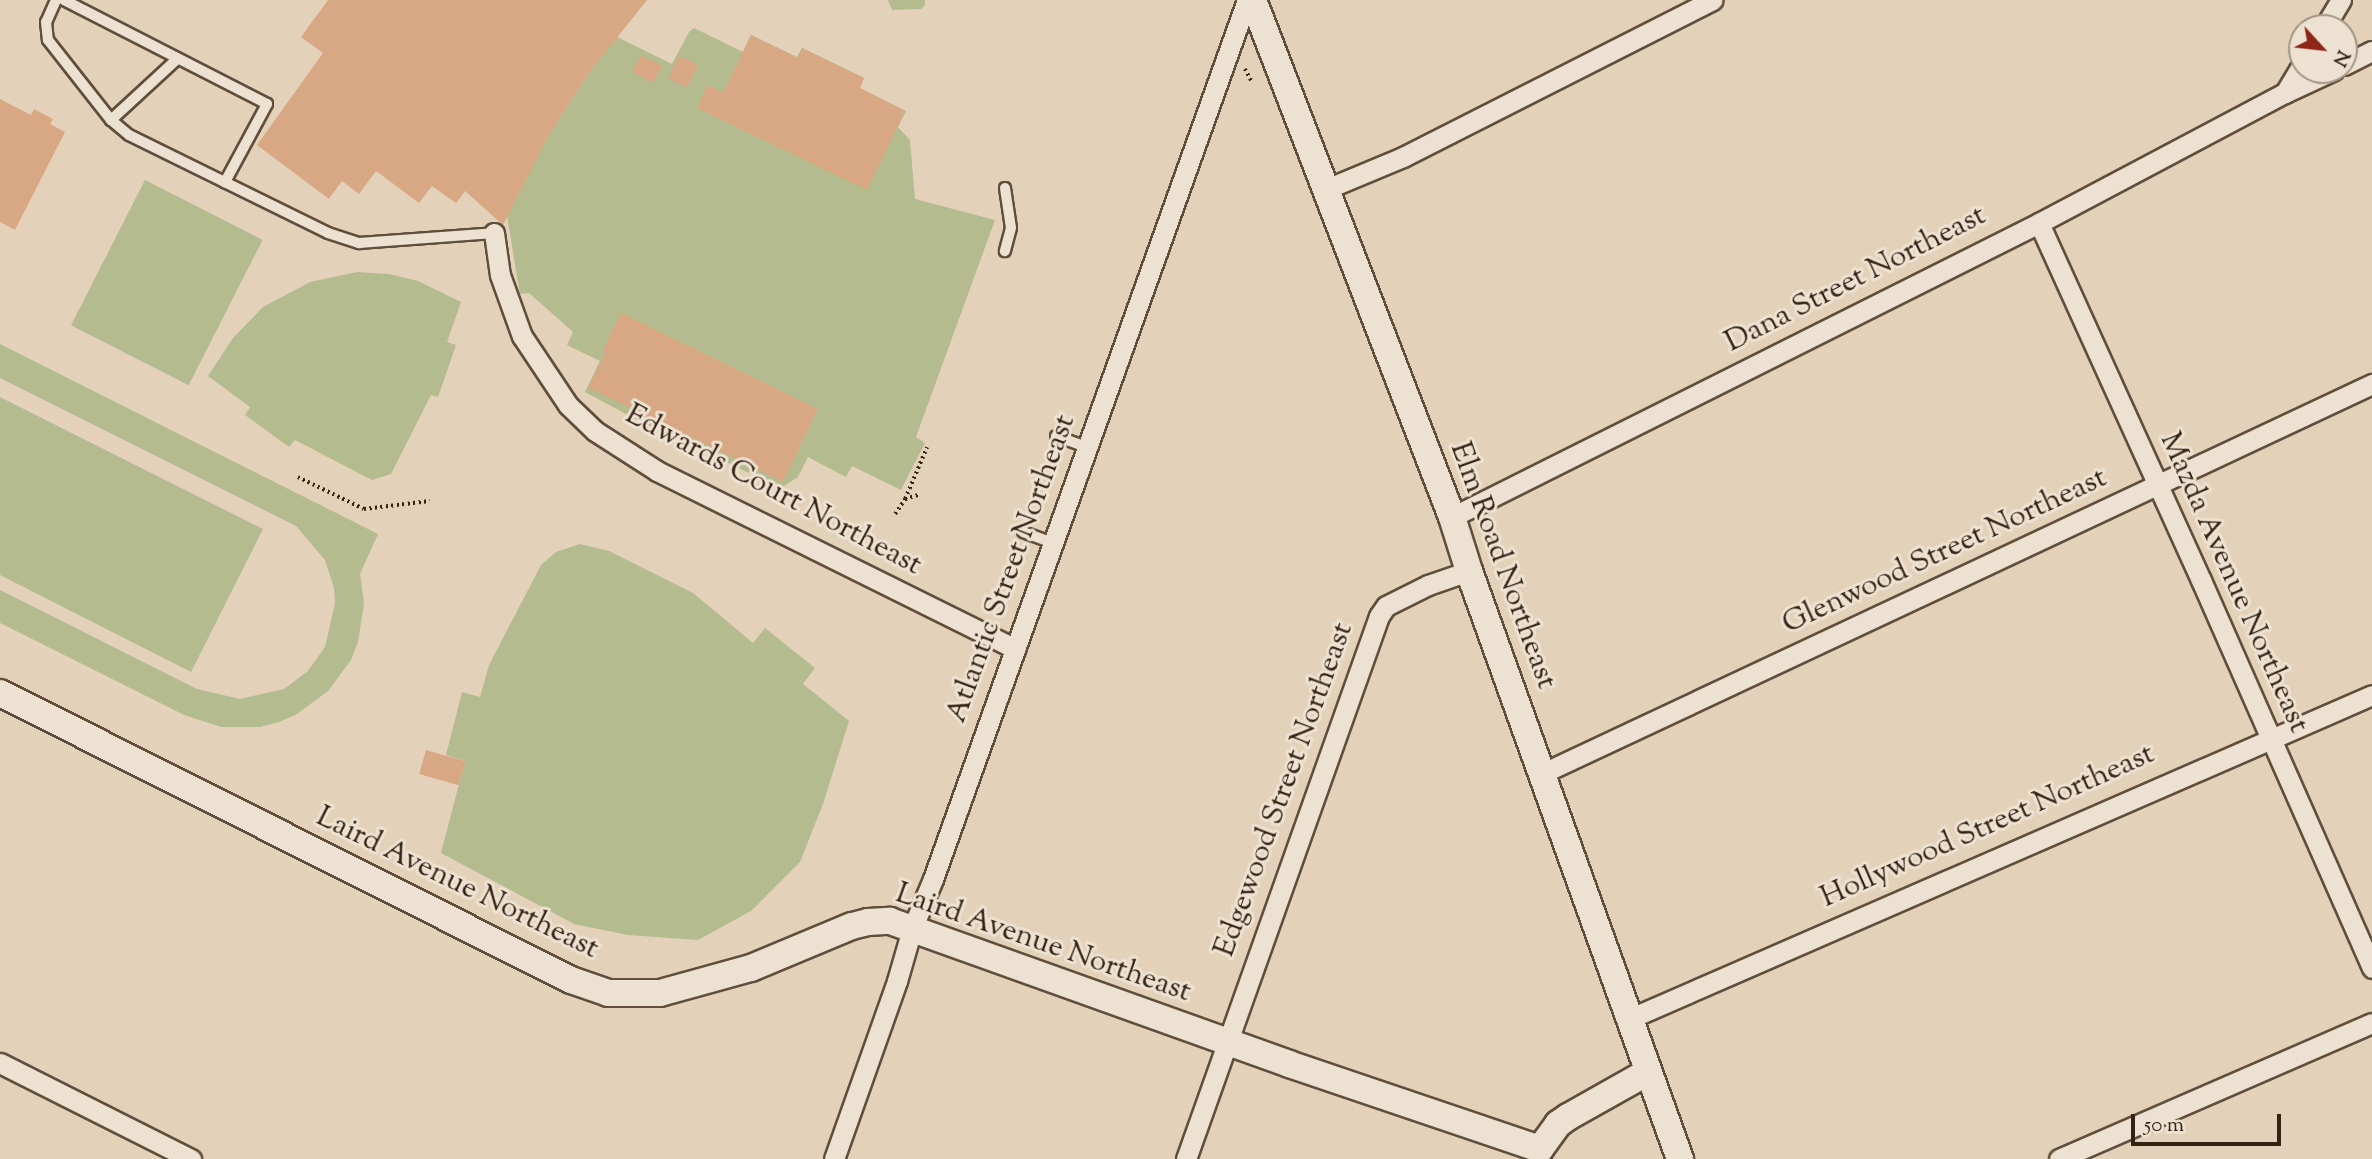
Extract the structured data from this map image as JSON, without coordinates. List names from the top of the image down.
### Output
{
  "streets": {
    "street": [
      "Dana Street Northeast",
      "Edwards Court Northeast",
      "Glenwood Street Northeast",
      "Elm Road Northeast",
      "Atlantic Street Northeast",
      "Mazda Avenue Northeast",
      "Edgewood Street Northeast",
      "Hollywood Street Northeast",
      "Laird Avenue Northeast"
    ]
  },
  "crossings": [
    ["Dana Street Northeast", "Elm Road Northeast"],
    ["Dana Street Northeast", "Mazda Avenue Northeast"],
    ["Edwards Court Northeast", "Atlantic Street Northeast"],
    ["Glenwood Street Northeast", "Elm Road Northeast"],
    ["Glenwood Street Northeast", "Mazda Avenue Northeast"],
    ["Elm Road Northeast", "Edgewood Street Northeast"],
    ["Elm Road Northeast", "Hollywood Street Northeast"],
    ["Atlantic Street Northeast", "Laird Avenue Northeast"],
    ["Mazda Avenue Northeast", "Hollywood Street Northeast"],
    ["Edgewood Street Northeast", "Laird Avenue Northeast"]
  ],
  "scale_bar": "50 m",
  "north": "bottom right"
}
